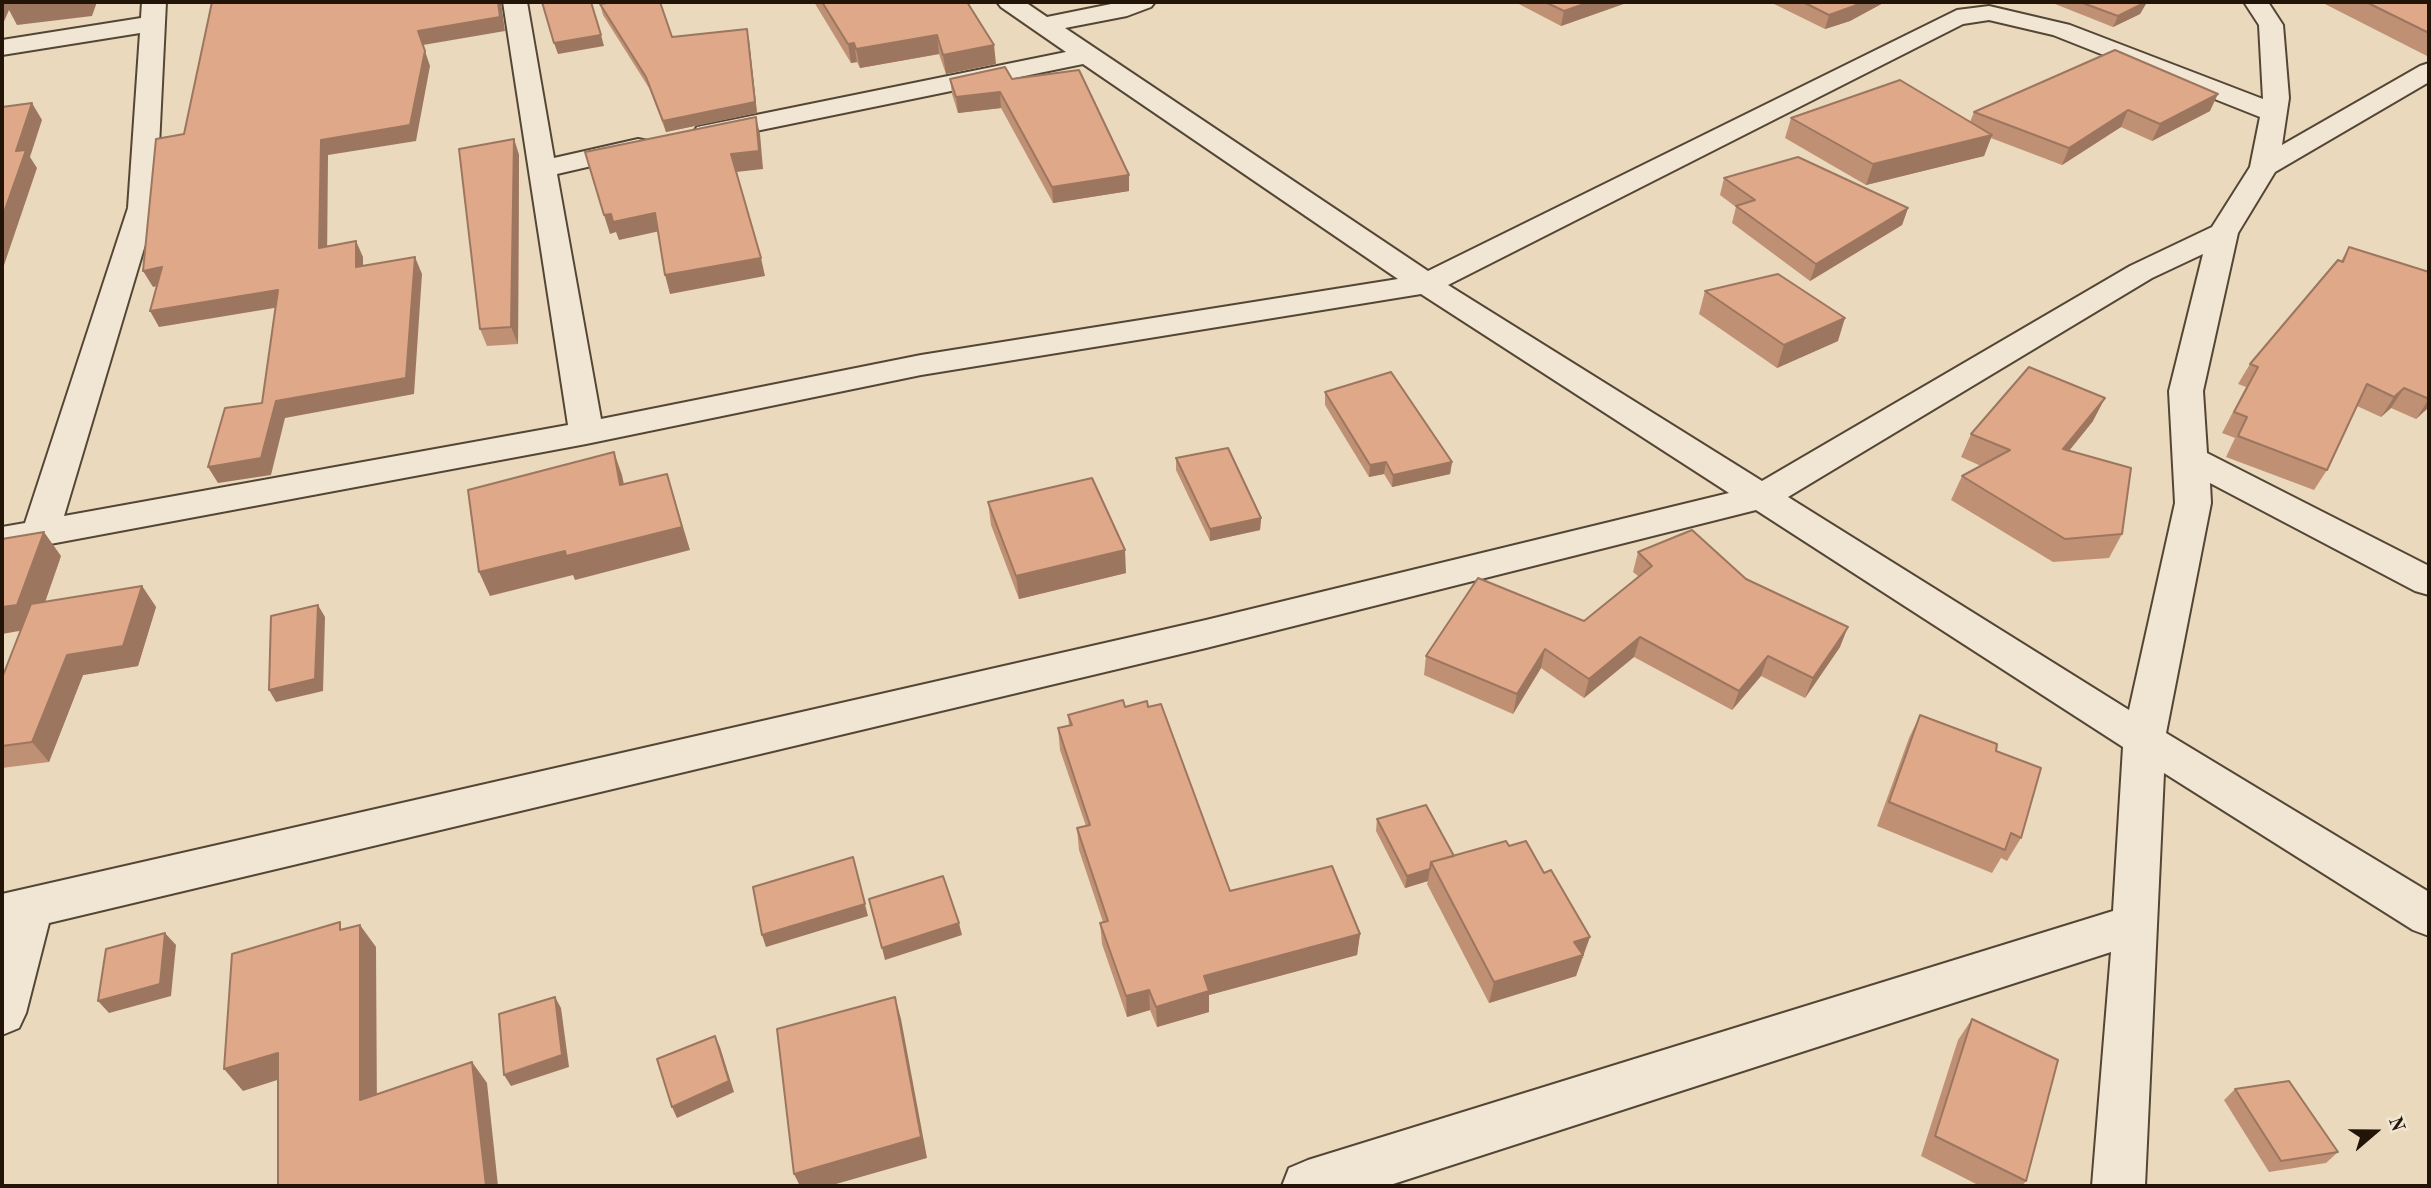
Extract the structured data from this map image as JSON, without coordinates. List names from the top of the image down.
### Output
{
  "north": "right"
}
